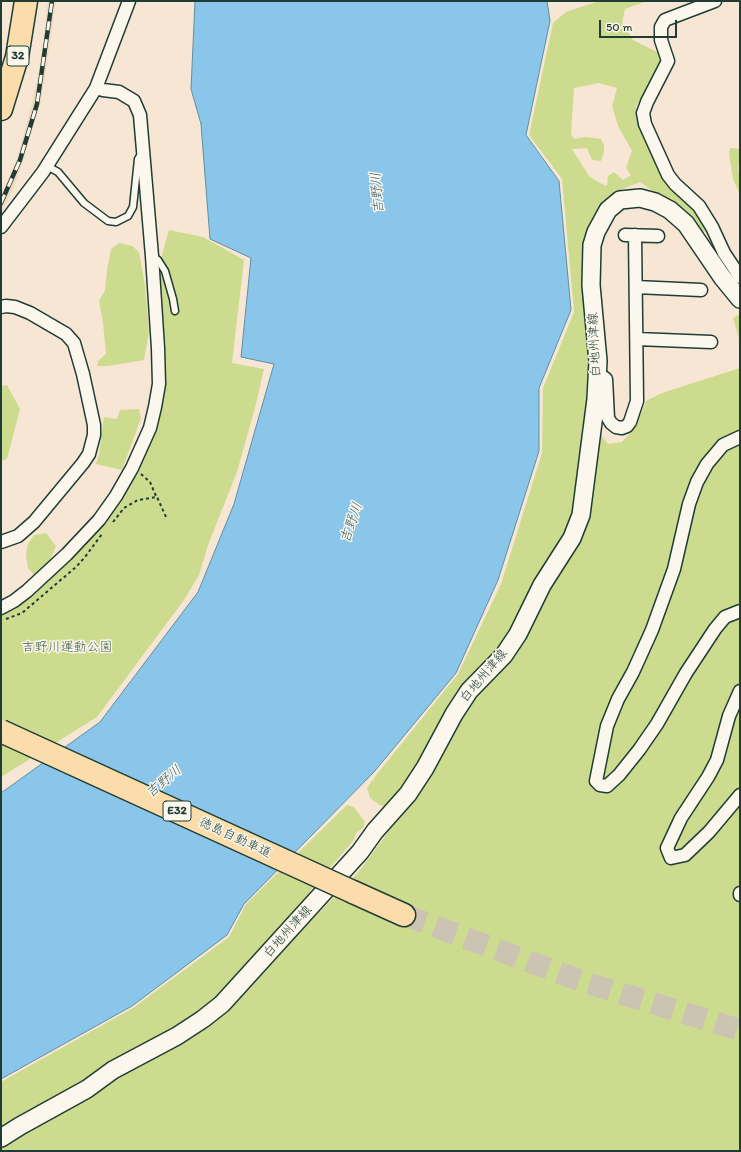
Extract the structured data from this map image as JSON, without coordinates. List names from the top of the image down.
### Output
{
  "streets": {
    "highway": ["32", "E32", "徳島自動車道"],
    "main road": ["白地州津線"]
  },
  "water": ["吉野川"],
  "parks": ["吉野川運動公園"],
  "scale_bar": "50 m"
}
